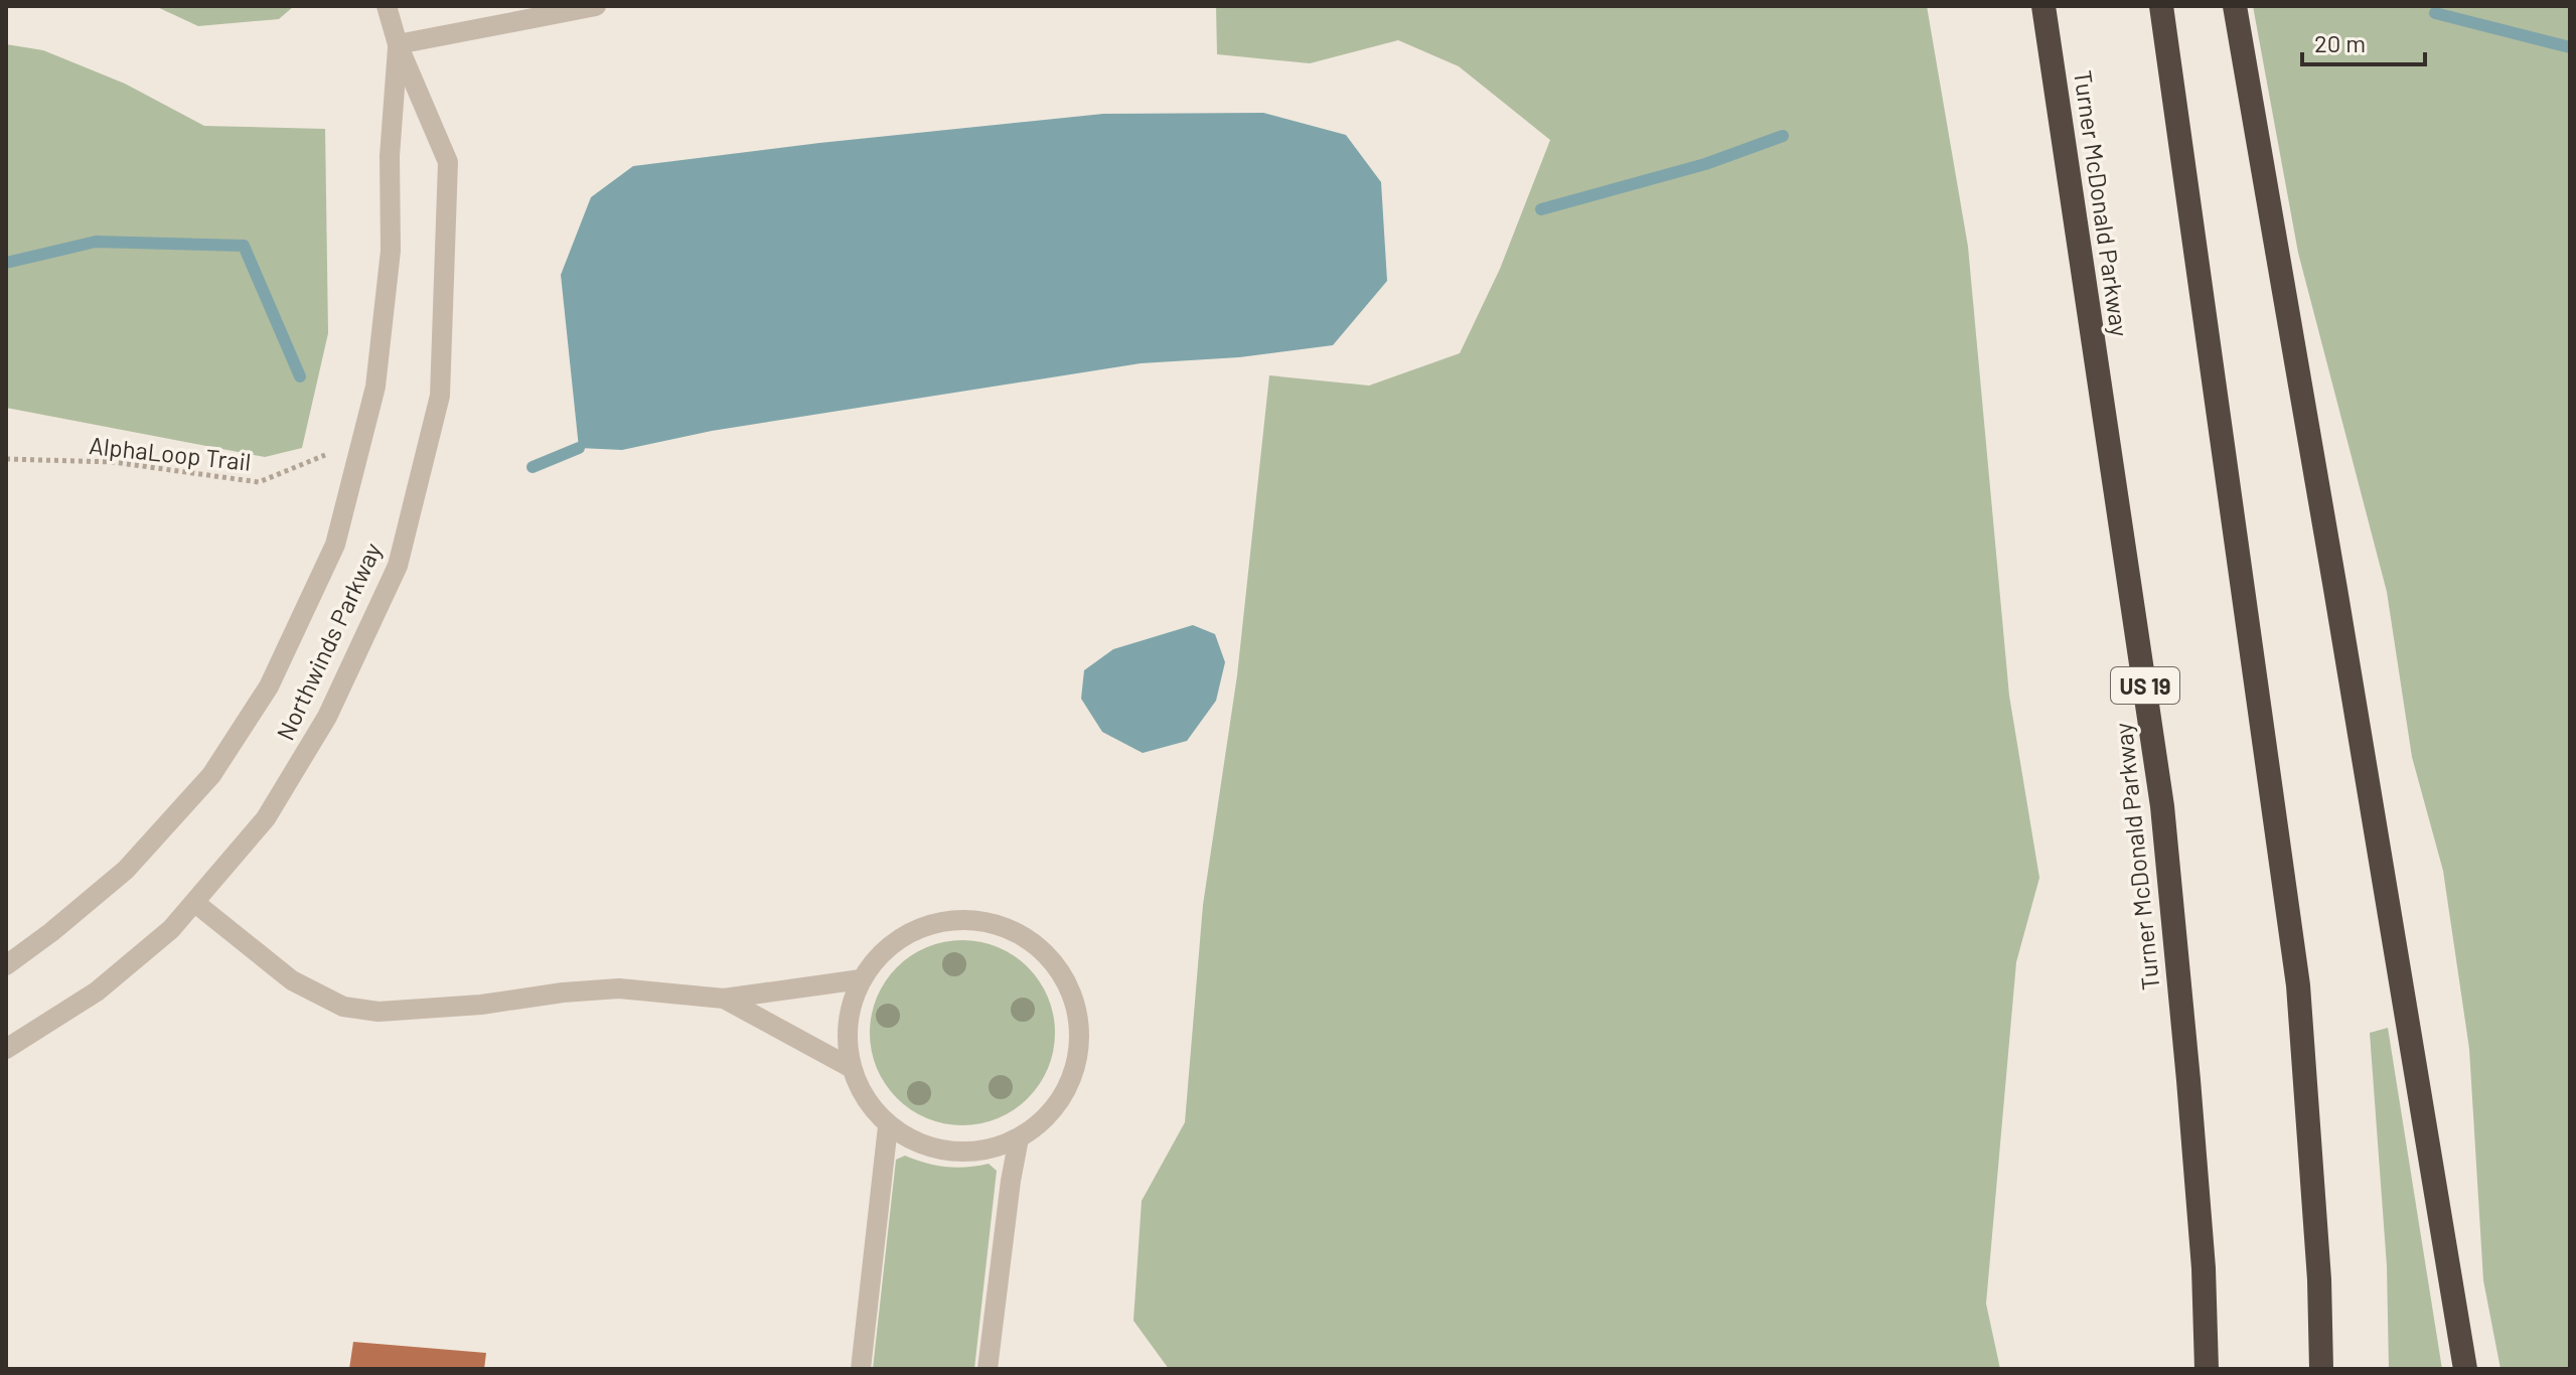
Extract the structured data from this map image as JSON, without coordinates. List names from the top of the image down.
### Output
{
  "streets": {
    "highway": ["Turner McDonald Parkway", "US 19"],
    "street": ["Northwinds Parkway"],
    "path": ["AlphaLoop Trail"]
  },
  "scale_bar": "20 m"
}
